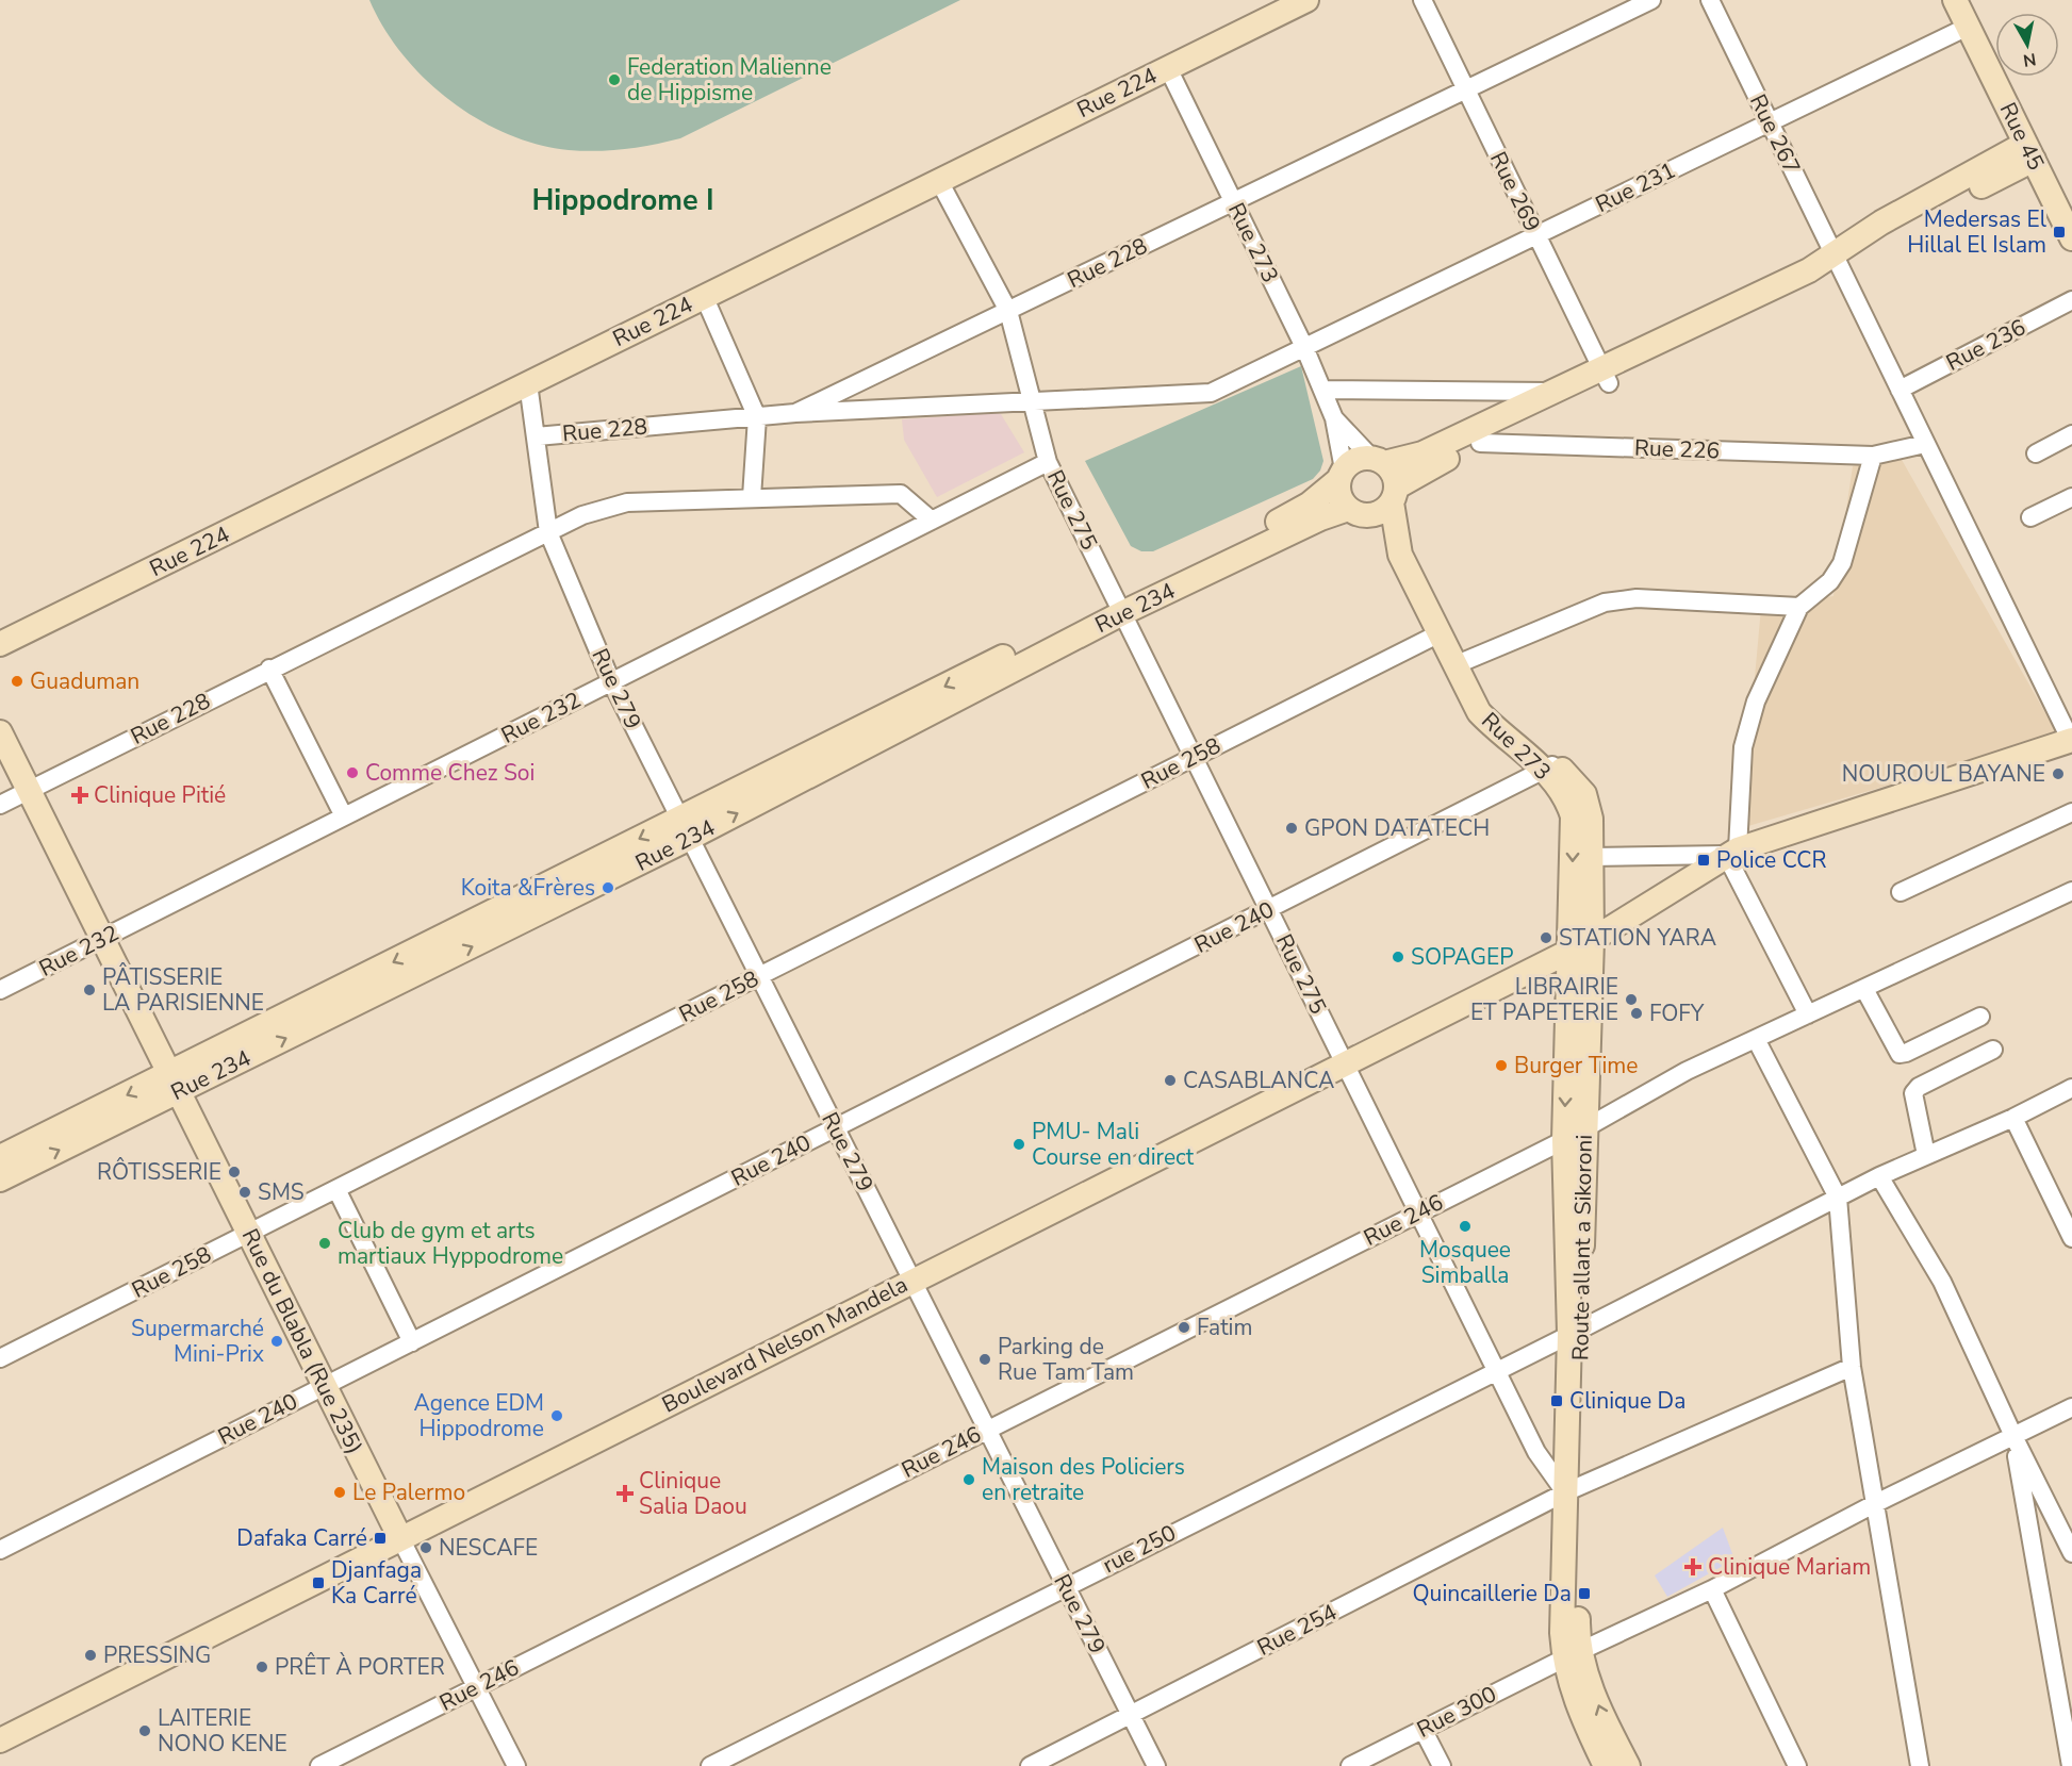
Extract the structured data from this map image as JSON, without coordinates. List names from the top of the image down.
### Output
{
  "streets": {
    "street": [
      "Rue 224",
      "Rue 267",
      "Rue 45",
      "Rue 231",
      "Rue 269",
      "Rue 273",
      "Rue 228",
      "Rue 236",
      "Rue 226",
      "Rue 275",
      "Rue 234",
      "Rue 279",
      "Rue 232",
      "Rue 258",
      "Rue 240",
      "Rue 246",
      "Route allant a Sikoroni",
      "Rue du Blabla (Rue 235)",
      "Boulevard Nelson Mandela",
      "rue 250",
      "Rue 254",
      "Rue 300"
    ]
  },
  "crossings": [
    ["Rue 224", "Rue 273"],
    ["Rue 224", "Rue 279"],
    ["Rue 267", "Rue 231"],
    ["Rue 267", "Rue 236"],
    ["Rue 267", "Rue 226"],
    ["Rue 267", "Boulevard Nelson Mandela"],
    ["Rue 45", "Rue 231"],
    ["Rue 231", "Rue 269"],
    ["Rue 231", "Rue 273"],
    ["Rue 231", "Rue 228"],
    ["Rue 231", "Rue 275"],
    ["Rue 269", "Rue 228"],
    ["Rue 273", "Rue 228"],
    ["Rue 273", "Rue 234"],
    ["Rue 273", "Rue 258"],
    ["Rue 273", "Rue 240"],
    ["Rue 273", "Route allant a Sikoroni"],
    ["Rue 273", "Boulevard Nelson Mandela"],
    ["Rue 228", "Rue 279"],
    ["Rue 228", "Rue 232"],
    ["Rue 228", "Rue du Blabla (Rue 235)"],
    ["Rue 275", "Rue 234"],
    ["Rue 275", "Rue 232"],
    ["Rue 275", "Rue 258"],
    ["Rue 275", "Rue 240"],
    ["Rue 275", "Rue 246"],
    ["Rue 275", "Boulevard Nelson Mandela"],
    ["Rue 275", "rue 250"],
    ["Rue 275", "Rue 254"],
    ["Rue 234", "Rue 279"],
    ["Rue 234", "Rue du Blabla (Rue 235)"],
    ["Rue 279", "Rue 232"],
    ["Rue 279", "Rue 258"],
    ["Rue 279", "Rue 240"],
    ["Rue 279", "Rue 246"],
    ["Rue 279", "Boulevard Nelson Mandela"],
    ["Rue 279", "rue 250"],
    ["Rue 279", "Rue 254"],
    ["Rue 232", "Rue du Blabla (Rue 235)"],
    ["Rue 258", "Rue du Blabla (Rue 235)"],
    ["Rue 240", "Route allant a Sikoroni"],
    ["Rue 240", "Rue du Blabla (Rue 235)"],
    ["Rue 246", "Route allant a Sikoroni"],
    ["Route allant a Sikoroni", "Boulevard Nelson Mandela"],
    ["Route allant a Sikoroni", "rue 250"],
    ["Rue du Blabla (Rue 235)", "Boulevard Nelson Mandela"]
  ],
  "districts": ["Hippodrome I"],
  "places": {
    "other": [
      "Federation Malienne de Hippisme",
      "Guaduman",
      "Comme Chez Soi",
      "NOUROUL BAYANE",
      "GPON DATATECH",
      "Koita &Frères",
      "STATION YARA",
      "SOPAGEP",
      "PÂTISSERIE LA PARISIENNE",
      "LIBRAIRIE ET PAPETERIE",
      "FOFY",
      "Burger Time",
      "CASABLANCA",
      "PMU- Mali Course en direct",
      "RÔTISSERIE",
      "SMS",
      "Mosquee Simballa",
      "Club de gym et arts martiaux Hyppodrome",
      "Fatim",
      "Supermarché Mini-Prix",
      "Parking de Rue Tam Tam",
      "Agence EDM Hippodrome",
      "Maison des Policiers en retraite",
      "Le Palermo",
      "NESCAFE",
      "PRESSING",
      "PRÊT À PORTER",
      "LAITERIE NONO KENE"
    ],
    "transit": [
      "Medersas El Hillal El Islam",
      "Police CCR",
      "Clinique Da",
      "Dafaka Carré",
      "Djanfaga Ka Carré",
      "Quincaillerie Da"
    ],
    "health": ["Clinique Pitié", "Clinique Salia Daou", "Clinique Mariam"]
  },
  "north": "bottom"
}
